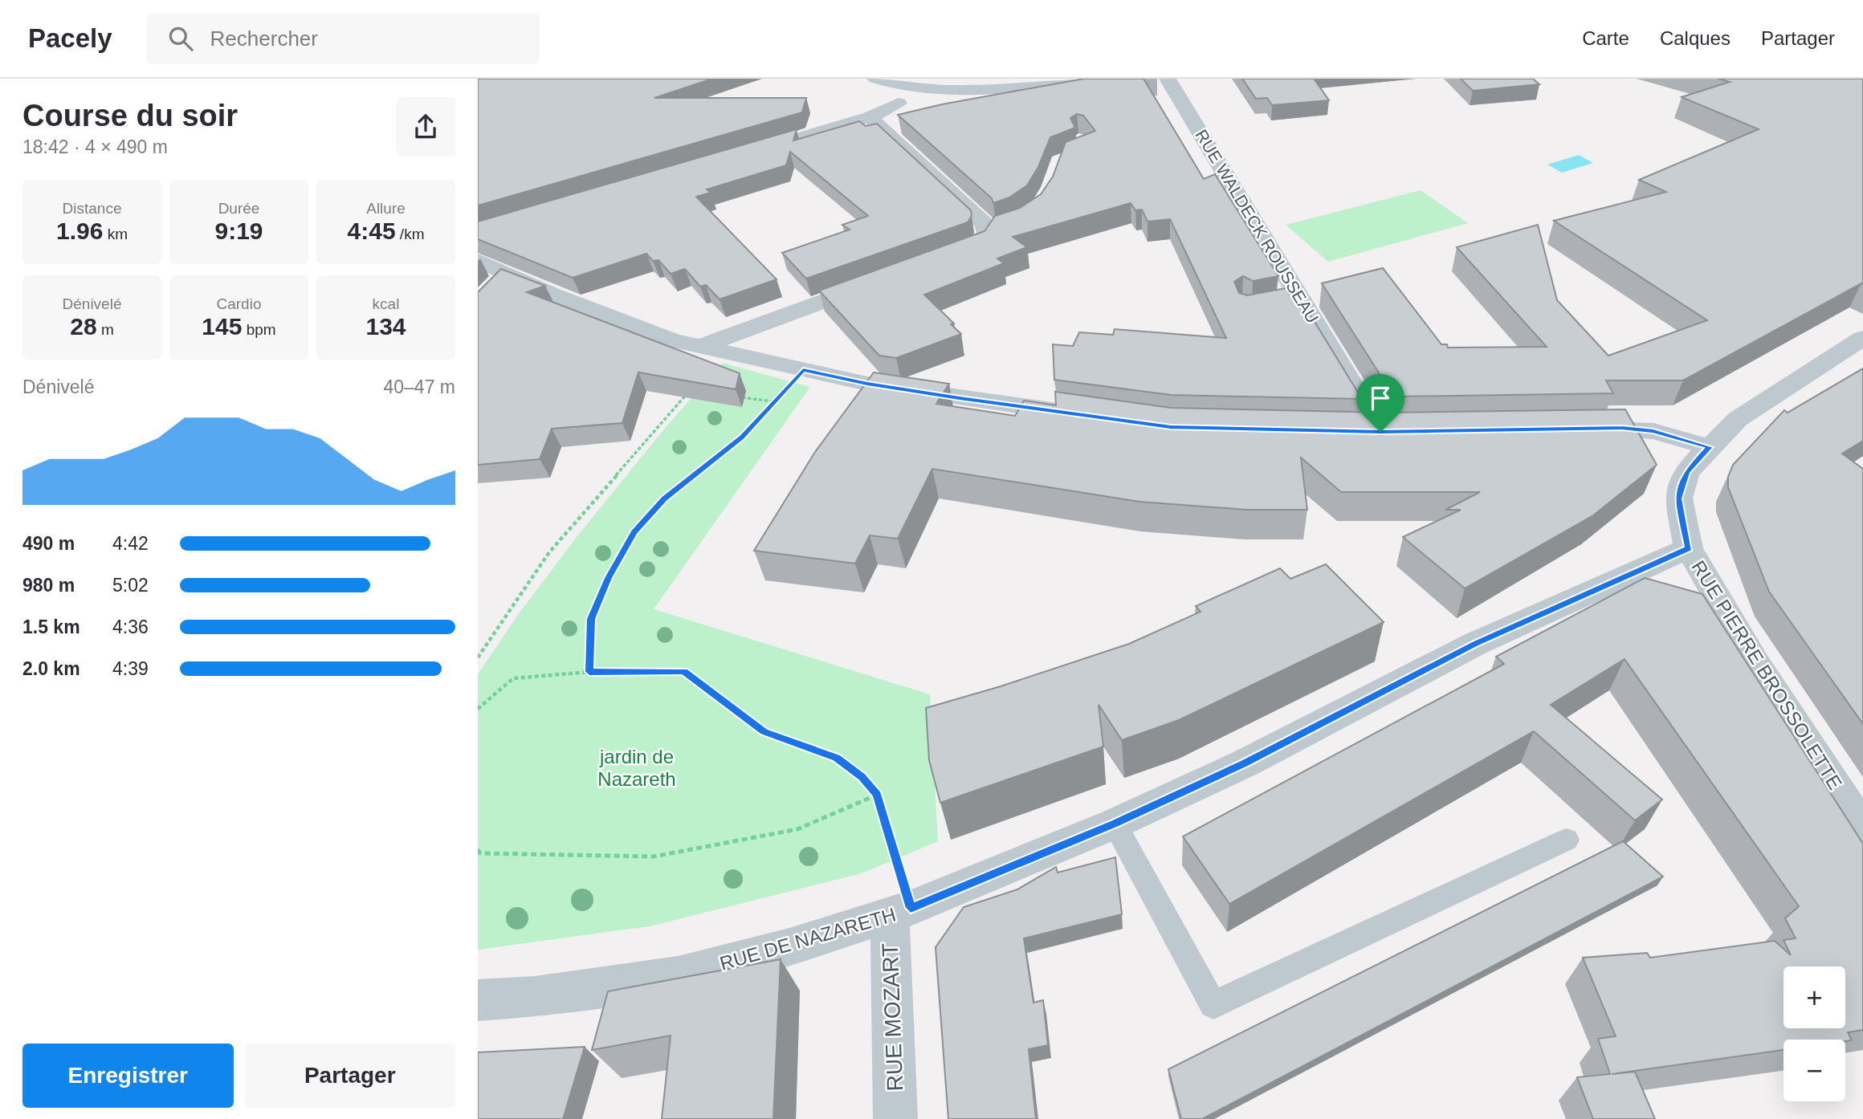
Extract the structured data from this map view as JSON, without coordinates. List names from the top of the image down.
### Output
{
  "streets": {
    "street": [
      "RUE WALDECK ROUSSEAU",
      "RUE PIERRE BROSSOLETTE",
      "RUE DE NAZARETH",
      "RUE MOZART"
    ]
  },
  "crossings": [
    ["RUE PIERRE BROSSOLETTE", "RUE DE NAZARETH"],
    ["RUE DE NAZARETH", "RUE MOZART"]
  ],
  "parks": ["jardin de Nazareth"],
  "page": {
    "header": "Pacely",
    "search": "Rechercher",
    "nav": ["Carte", "Calques", "Partager"],
    "heading": ["Course du soir", "18:42 · 4 × 490 m"],
    "stats": [
      ["Distance", "1.96 km"],
      ["Durée", "9:19"],
      ["Allure", "4:45 /km"],
      ["Dénivelé", "28 m"],
      ["Cardio", "145 bpm"],
      ["kcal", "134"]
    ],
    "chart": ["Dénivelé", "40–47 m"],
    "list": [
      {
        "name": "490 m",
        "note": "4:42"
      },
      {
        "name": "980 m",
        "note": "5:02"
      },
      {
        "name": "1.5 km",
        "note": "4:36"
      },
      {
        "name": "2.0 km",
        "note": "4:39"
      }
    ],
    "map_buttons": ["+", "−"],
    "buttons": ["Enregistrer", "Partager"]
  }
}
